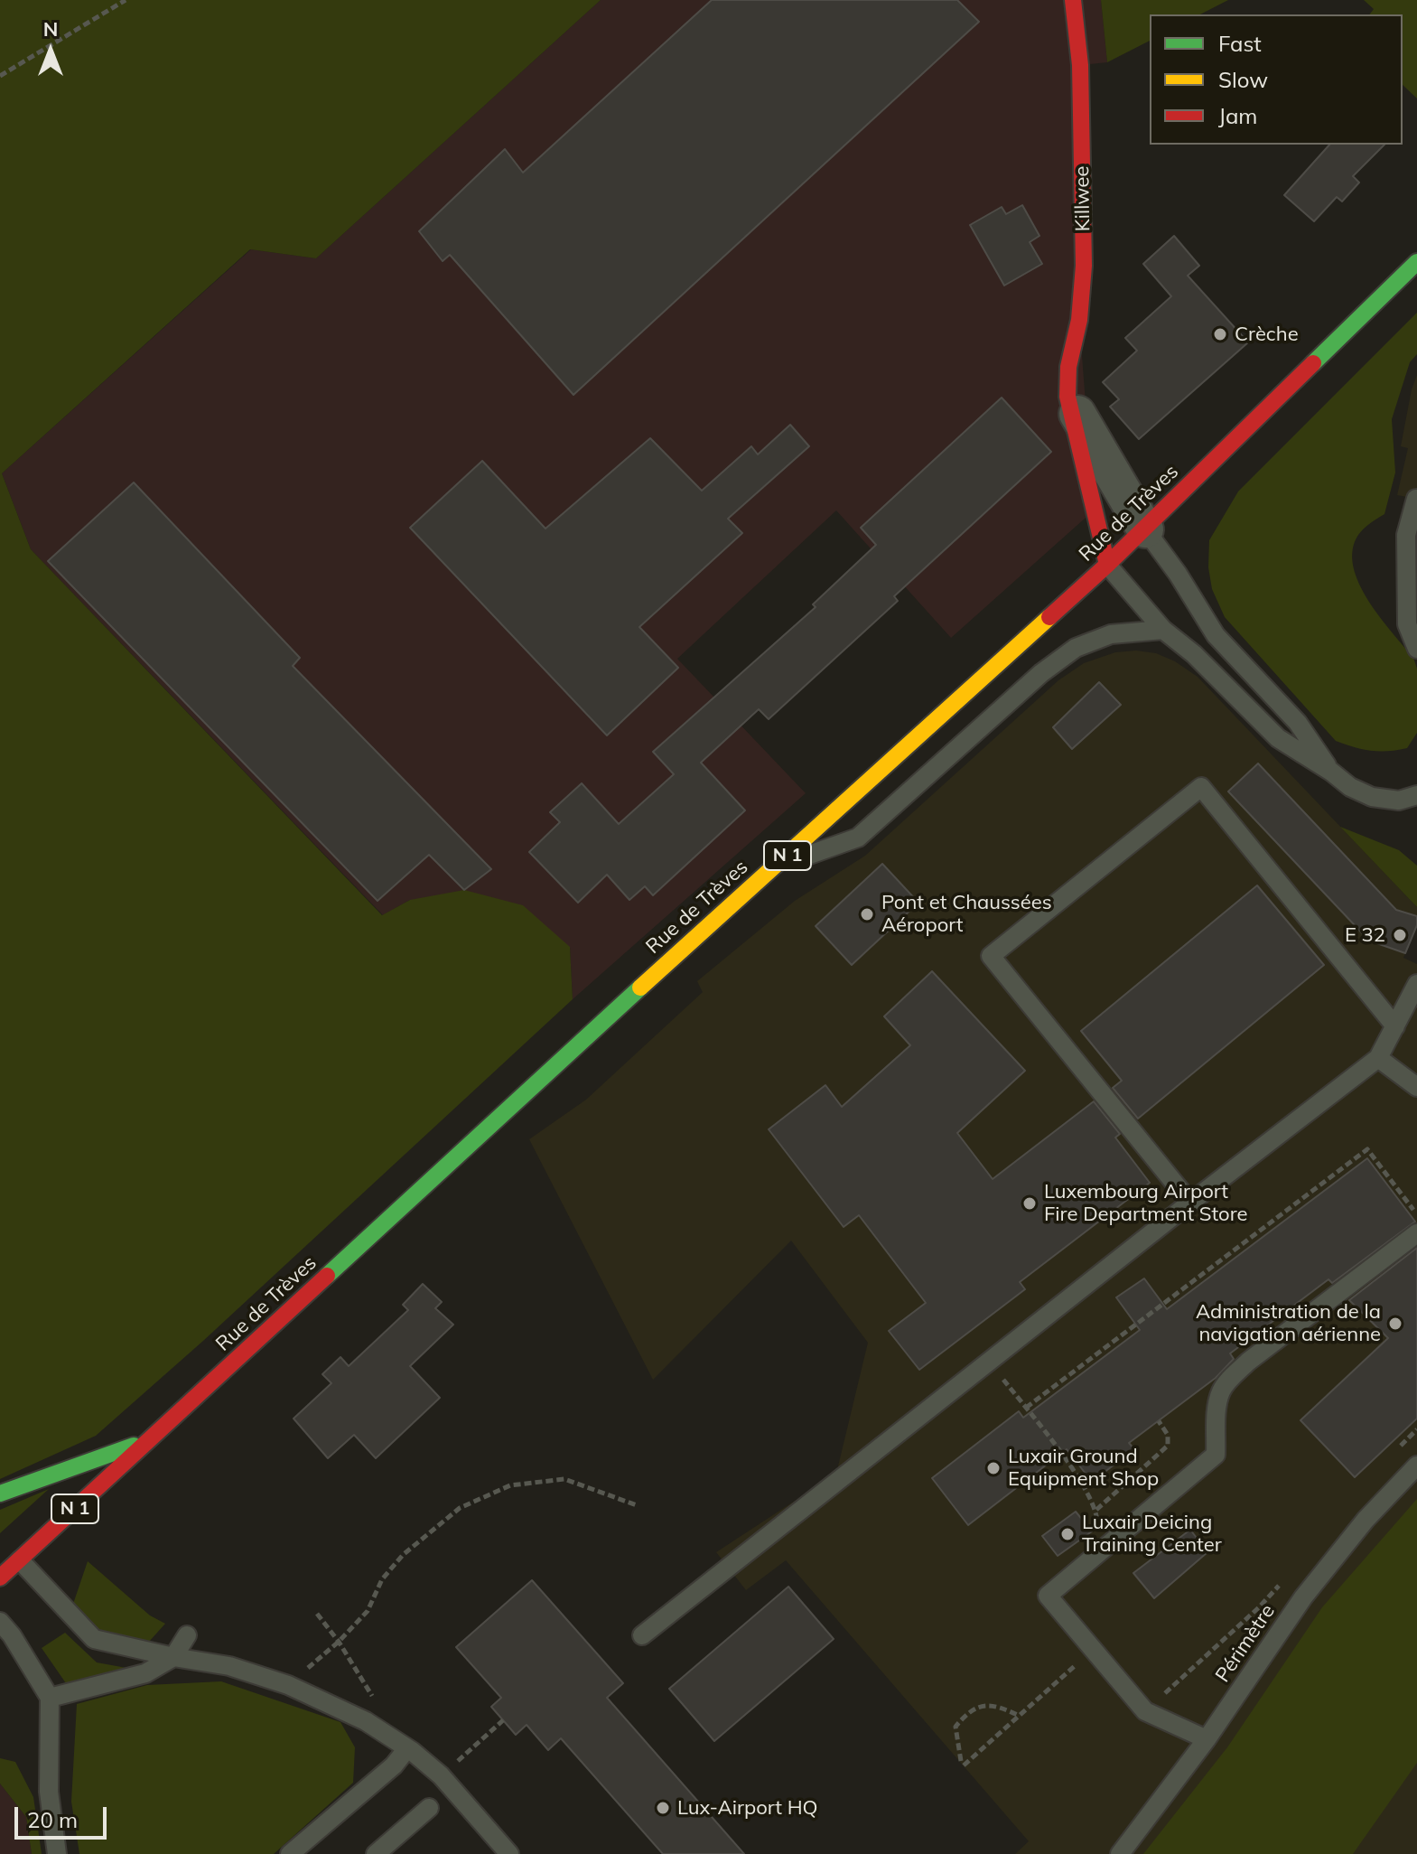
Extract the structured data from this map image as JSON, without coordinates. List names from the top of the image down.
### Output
{
  "streets": {
    "main road": ["Killwee", "Rue de Trèves", "N 1"],
    "lane": ["Périmètre"]
  },
  "crossings": [
    ["Killwee", "Rue de Trèves"],
    ["Rue de Trèves", "N 1"]
  ],
  "places": [
    "Crèche",
    "Pont et Chaussées Aéroport",
    "E 32",
    "Luxembourg Airport Fire Department Store",
    "Administration de la navigation aérienne",
    "Luxair Ground Equipment Shop",
    "Luxair Deicing Training Center",
    "Lux-Airport HQ"
  ],
  "legend": ["Fast", "Slow", "Jam"],
  "scale_bar": "20 m",
  "north": "top"
}
